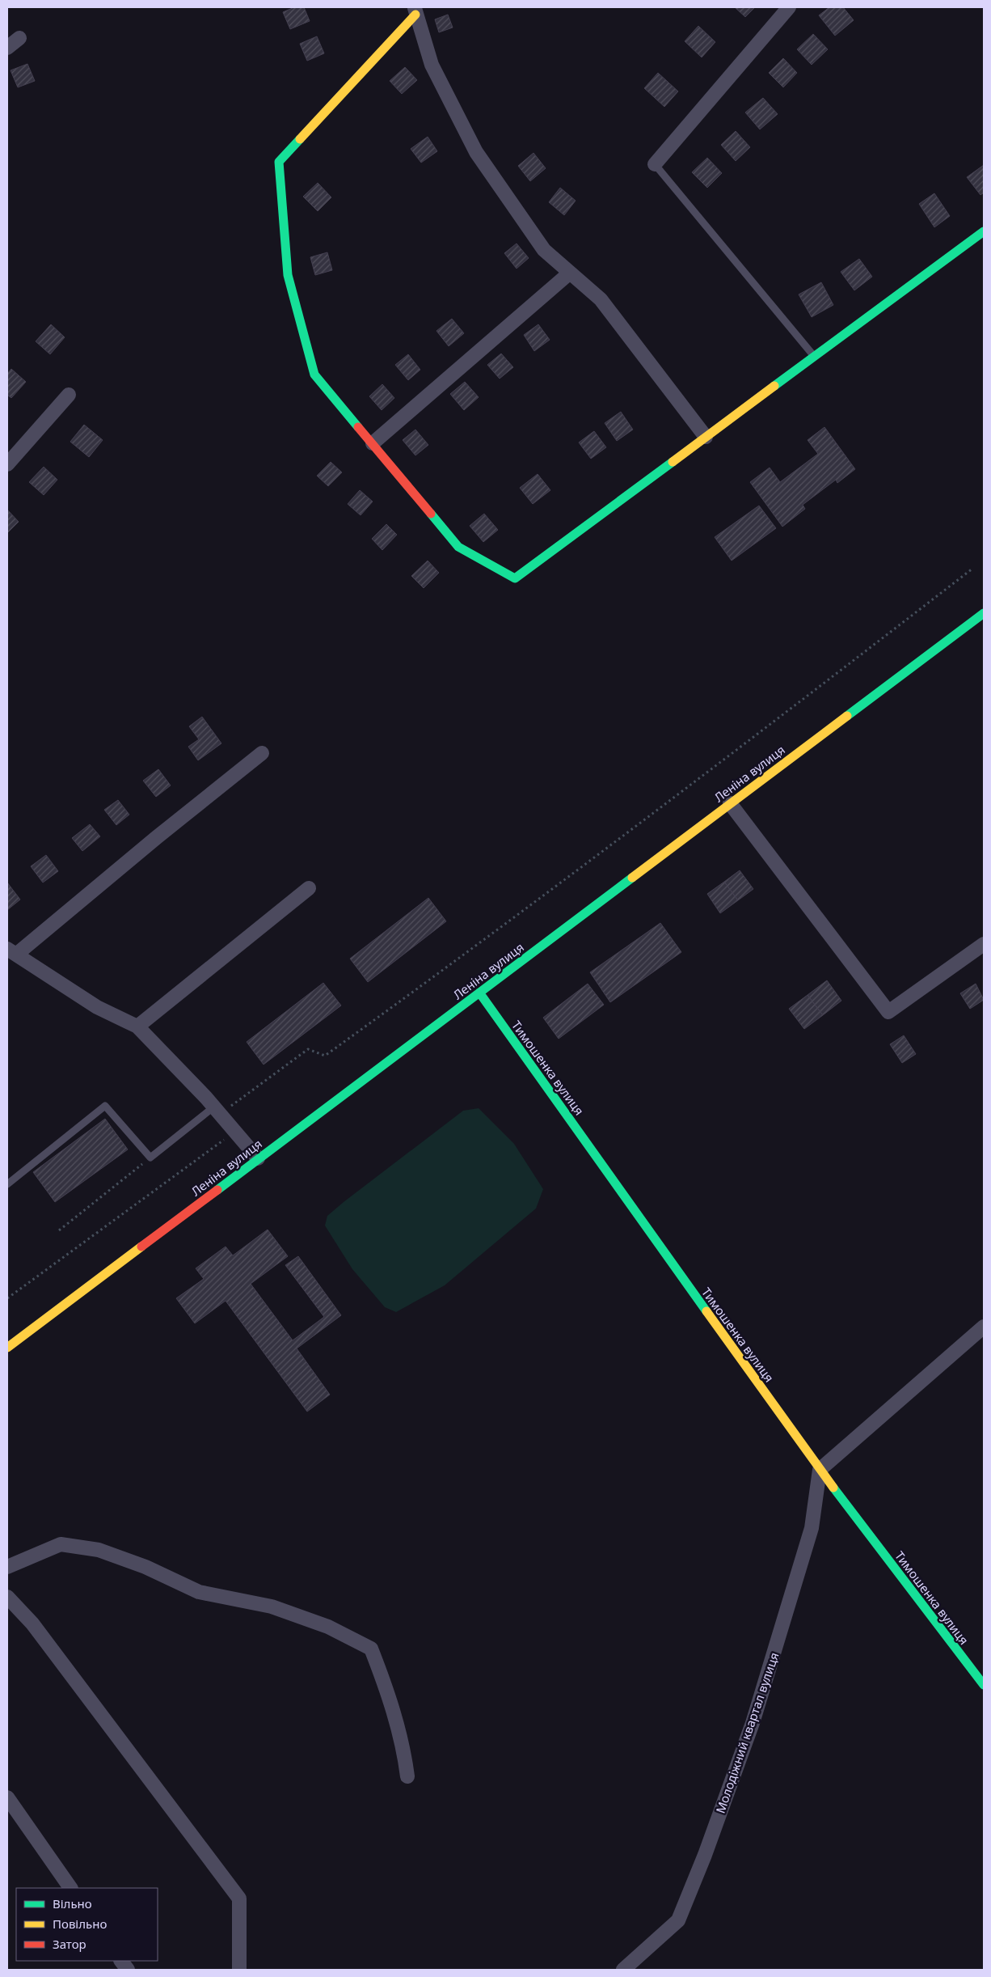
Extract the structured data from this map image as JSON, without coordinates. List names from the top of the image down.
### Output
{
  "streets": {
    "street": ["Леніна вулиця", "Тимошенка вулиця", "Молодіжний квартал вулиця"]
  },
  "crossings": [
    ["Леніна вулиця", "Тимошенка вулиця"],
    ["Тимошенка вулиця", "Молодіжний квартал вулиця"]
  ],
  "legend": ["Вільно", "Повільно", "Затор"]
}
